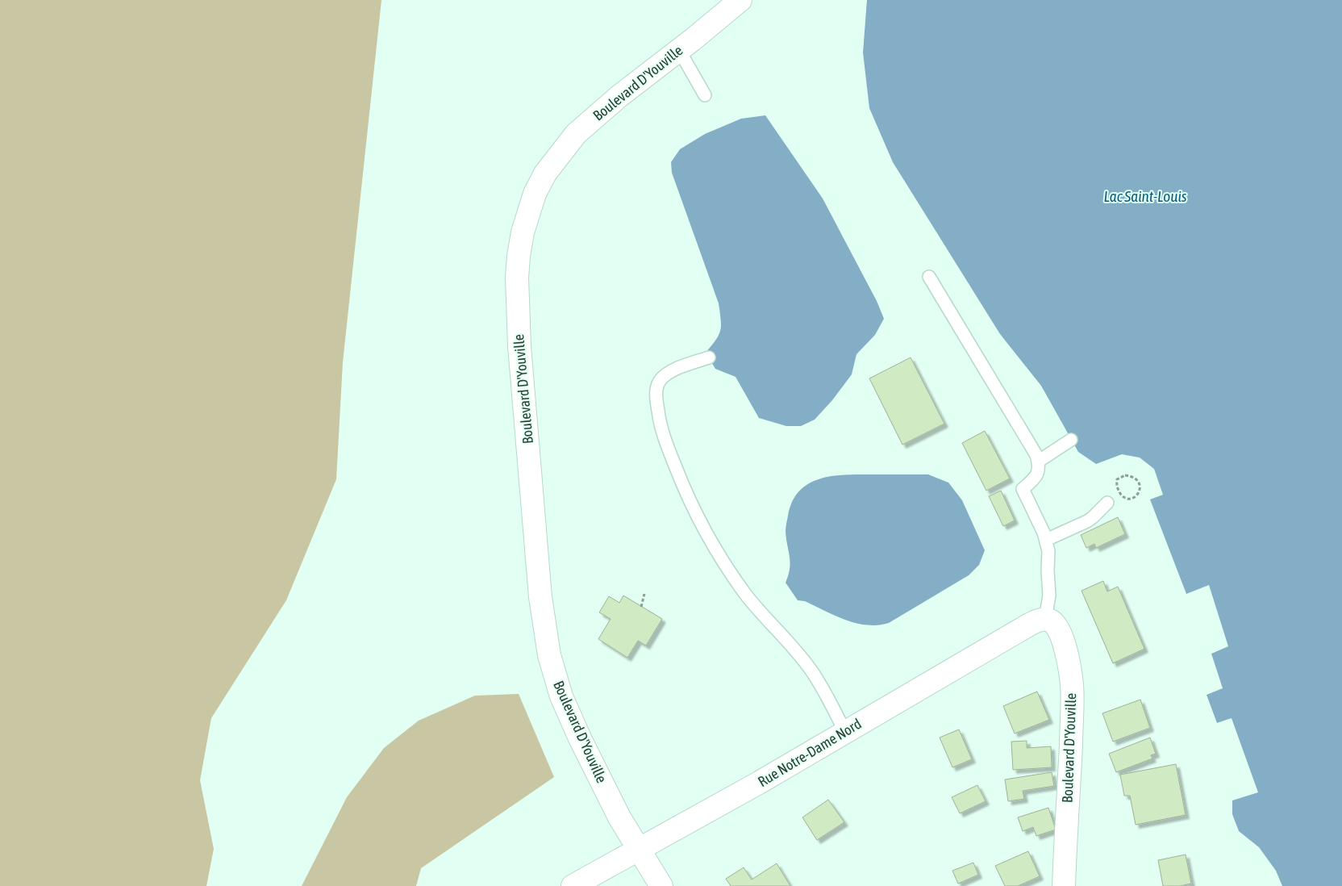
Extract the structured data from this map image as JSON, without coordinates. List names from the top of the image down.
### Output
{
  "streets": {
    "street": ["Boulevard D'Youville", "Rue Notre-Dame Nord"]
  },
  "crossings": [
    ["Boulevard D'Youville", "Rue Notre-Dame Nord"]
  ],
  "water": ["Lac Saint-Louis"]
}
